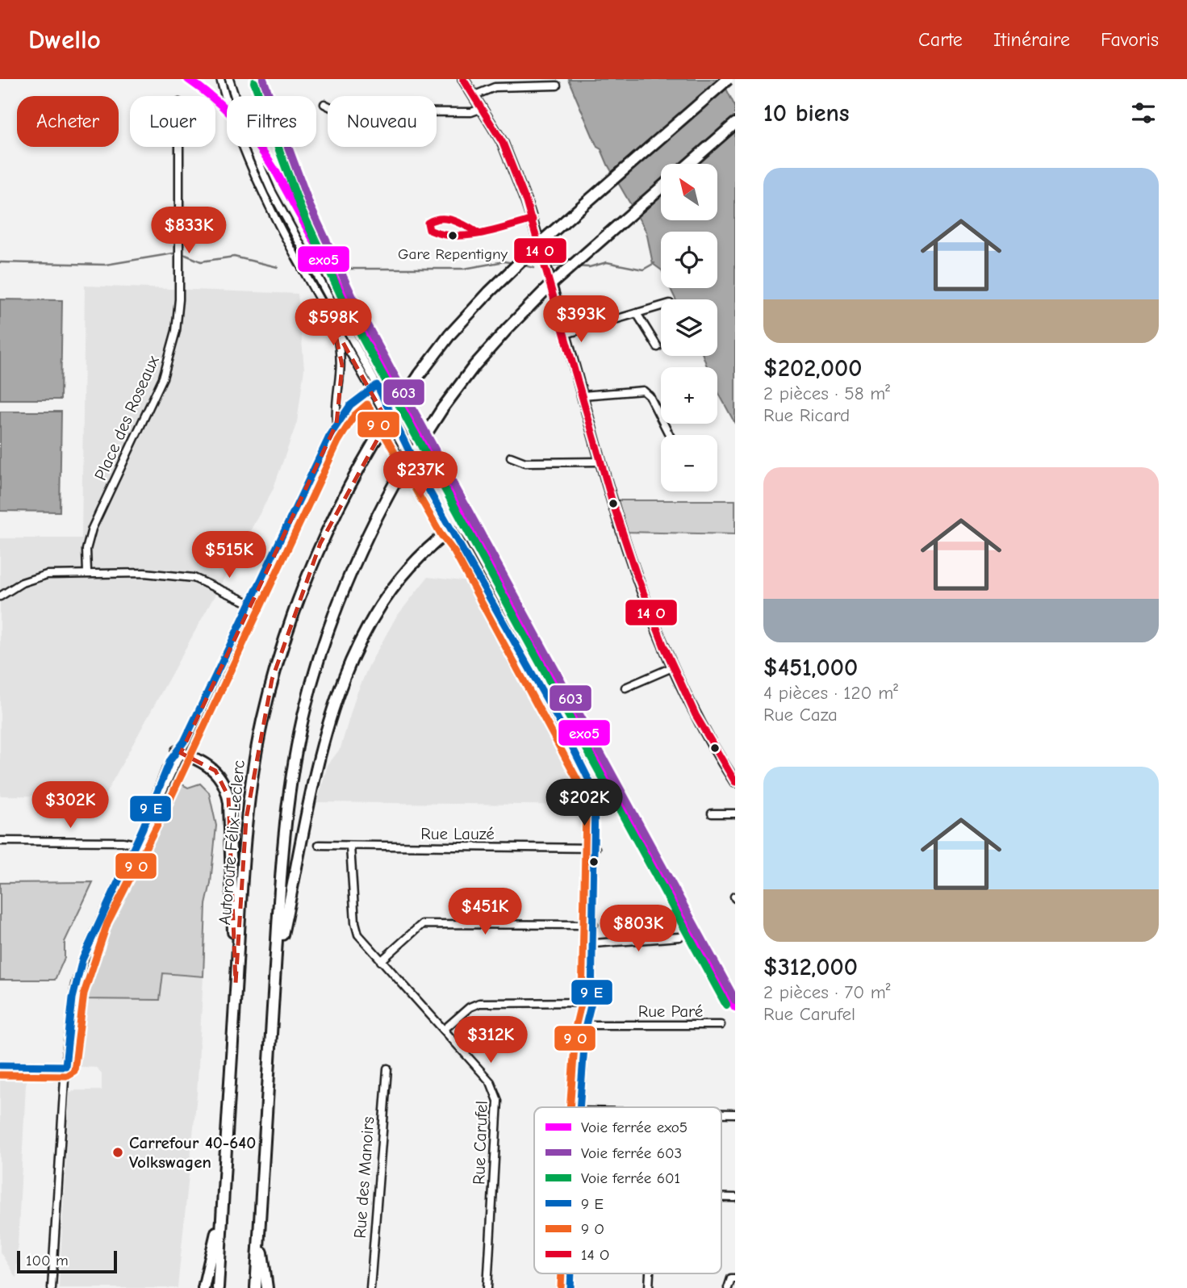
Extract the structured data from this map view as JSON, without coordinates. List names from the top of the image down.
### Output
{
  "streets": {
    "highway": ["Autoroute Félix-Leclerc"],
    "street": [
      "Place des Roseaux",
      "Rue Lauzé",
      "Rue Paré",
      "Rue Carufel",
      "Rue des Manoirs"
    ]
  },
  "crossings": [
    ["Rue Lauzé", "Rue Carufel"]
  ],
  "places": ["Gare Repentigny", "Carrefour 40-640 Volkswagen"],
  "lines": ["rail line exo5", "rail line 603", "rail line 601"],
  "legend": [
    "Voie ferrée exo5",
    "Voie ferrée 603",
    "Voie ferrée 601",
    "9 E",
    "9 O",
    "14 O"
  ],
  "scale_bar": "100 m",
  "north": "top left",
  "page": {
    "header": "Dwello",
    "nav": ["Carte", "Itinéraire", "Favoris"],
    "heading": "10 biens",
    "chip": [
      "Acheter",
      "Louer",
      "Filtres",
      "Nouveau"
    ],
    "list": [
      {
        "name": "$202,000",
        "note": "2 pièces · 58 m² · Rue Ricard"
      },
      {
        "name": "$451,000",
        "note": "4 pièces · 120 m² · Rue Caza"
      },
      {
        "name": "$312,000",
        "note": "2 pièces · 70 m² · Rue Carufel"
      }
    ],
    "map_buttons": ["+", "−"],
    "price": [
      "$833K",
      "$393K",
      "$598K",
      "$237K",
      "$515K",
      "$202K",
      "$302K",
      "$451K",
      "$803K",
      "$312K"
    ],
    "scale": "100 m"
  }
}
